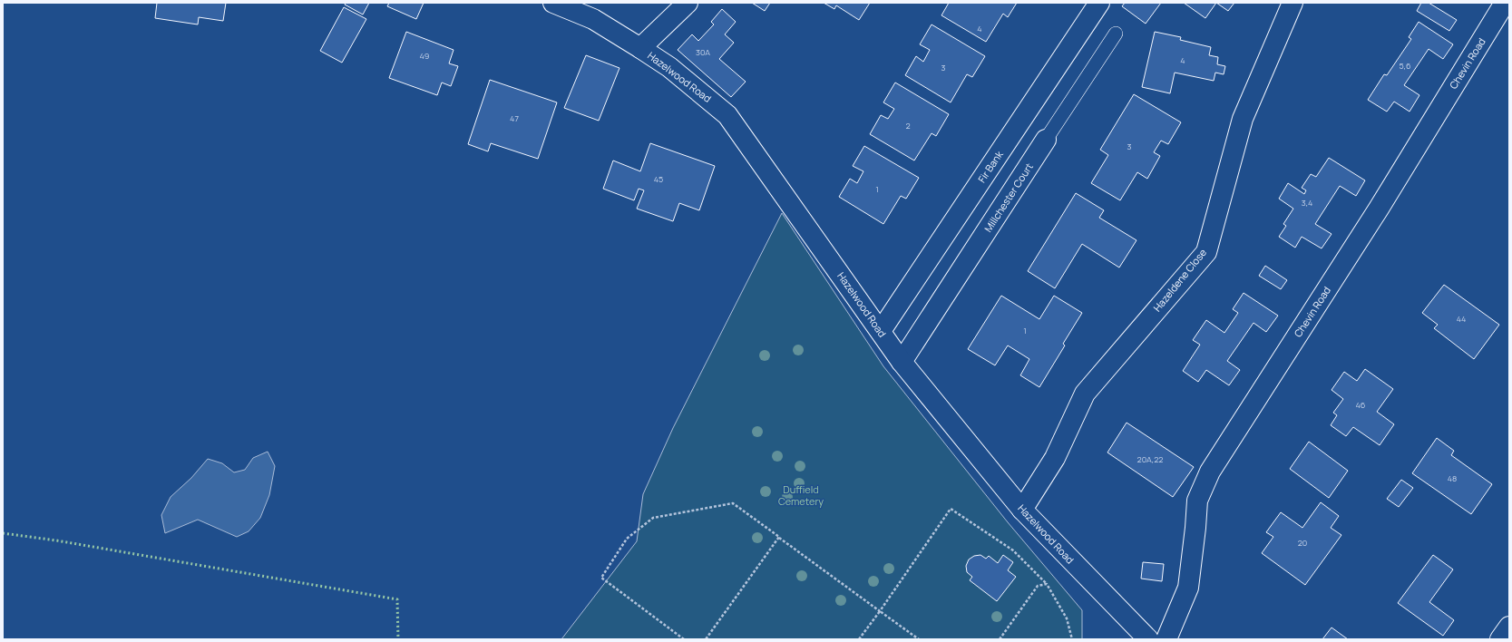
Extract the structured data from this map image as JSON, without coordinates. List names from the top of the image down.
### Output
{
  "streets": {
    "street": [
      "Chevin Road",
      "Hazelwood Road",
      "Fir Bank",
      "Millchester Court",
      "Hazeldene Close"
    ]
  },
  "crossings": [
    ["Hazelwood Road", "Fir Bank"],
    ["Hazelwood Road", "Millchester Court"],
    ["Hazelwood Road", "Hazeldene Close"]
  ],
  "parks": ["Duffield Cemetery"],
  "house_numbers": [
    "4",
    "30A",
    "49",
    "4",
    "5,6",
    "3",
    "47",
    "2",
    "3",
    "45",
    "1",
    "3,4",
    "44",
    "1",
    "46",
    "20A,22",
    "48",
    "20"
  ]
}
